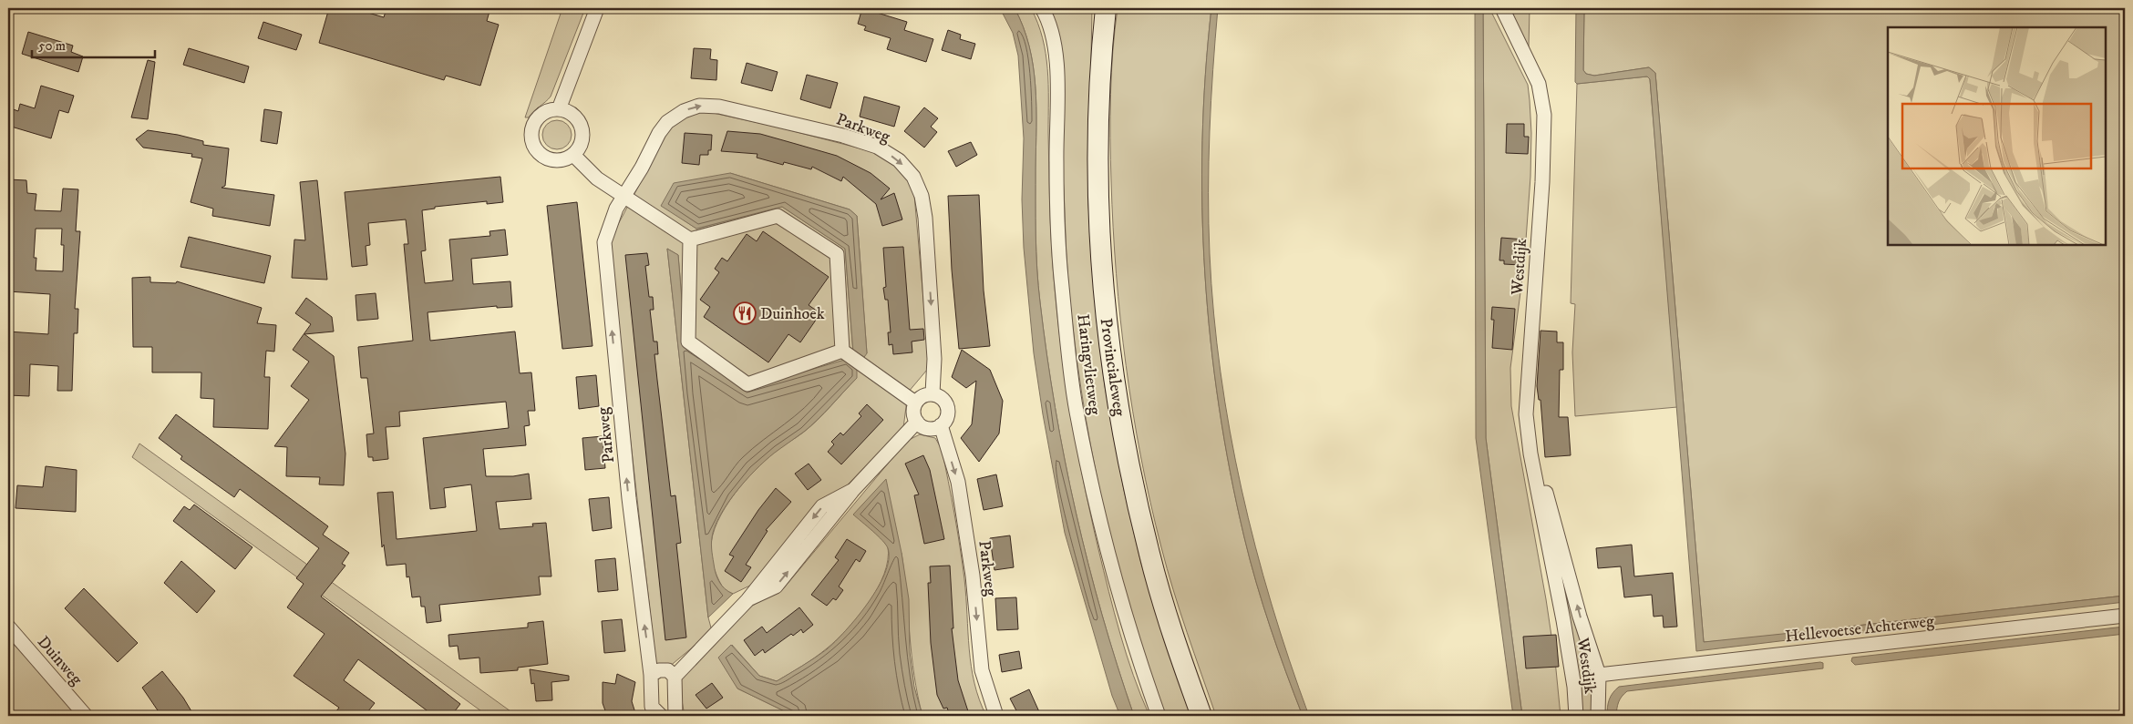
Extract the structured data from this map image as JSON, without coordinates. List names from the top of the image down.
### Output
{
  "streets": {
    "main road": ["Provincialeweg"],
    "street": [
      "Parkweg",
      "Westdijk",
      "Haringvlietweg",
      "Hellevoetse Achterweg",
      "Duinweg"
    ]
  },
  "places": {
    "restaurant": ["Duinhoek"]
  },
  "scale_bar": "50 m"
}
